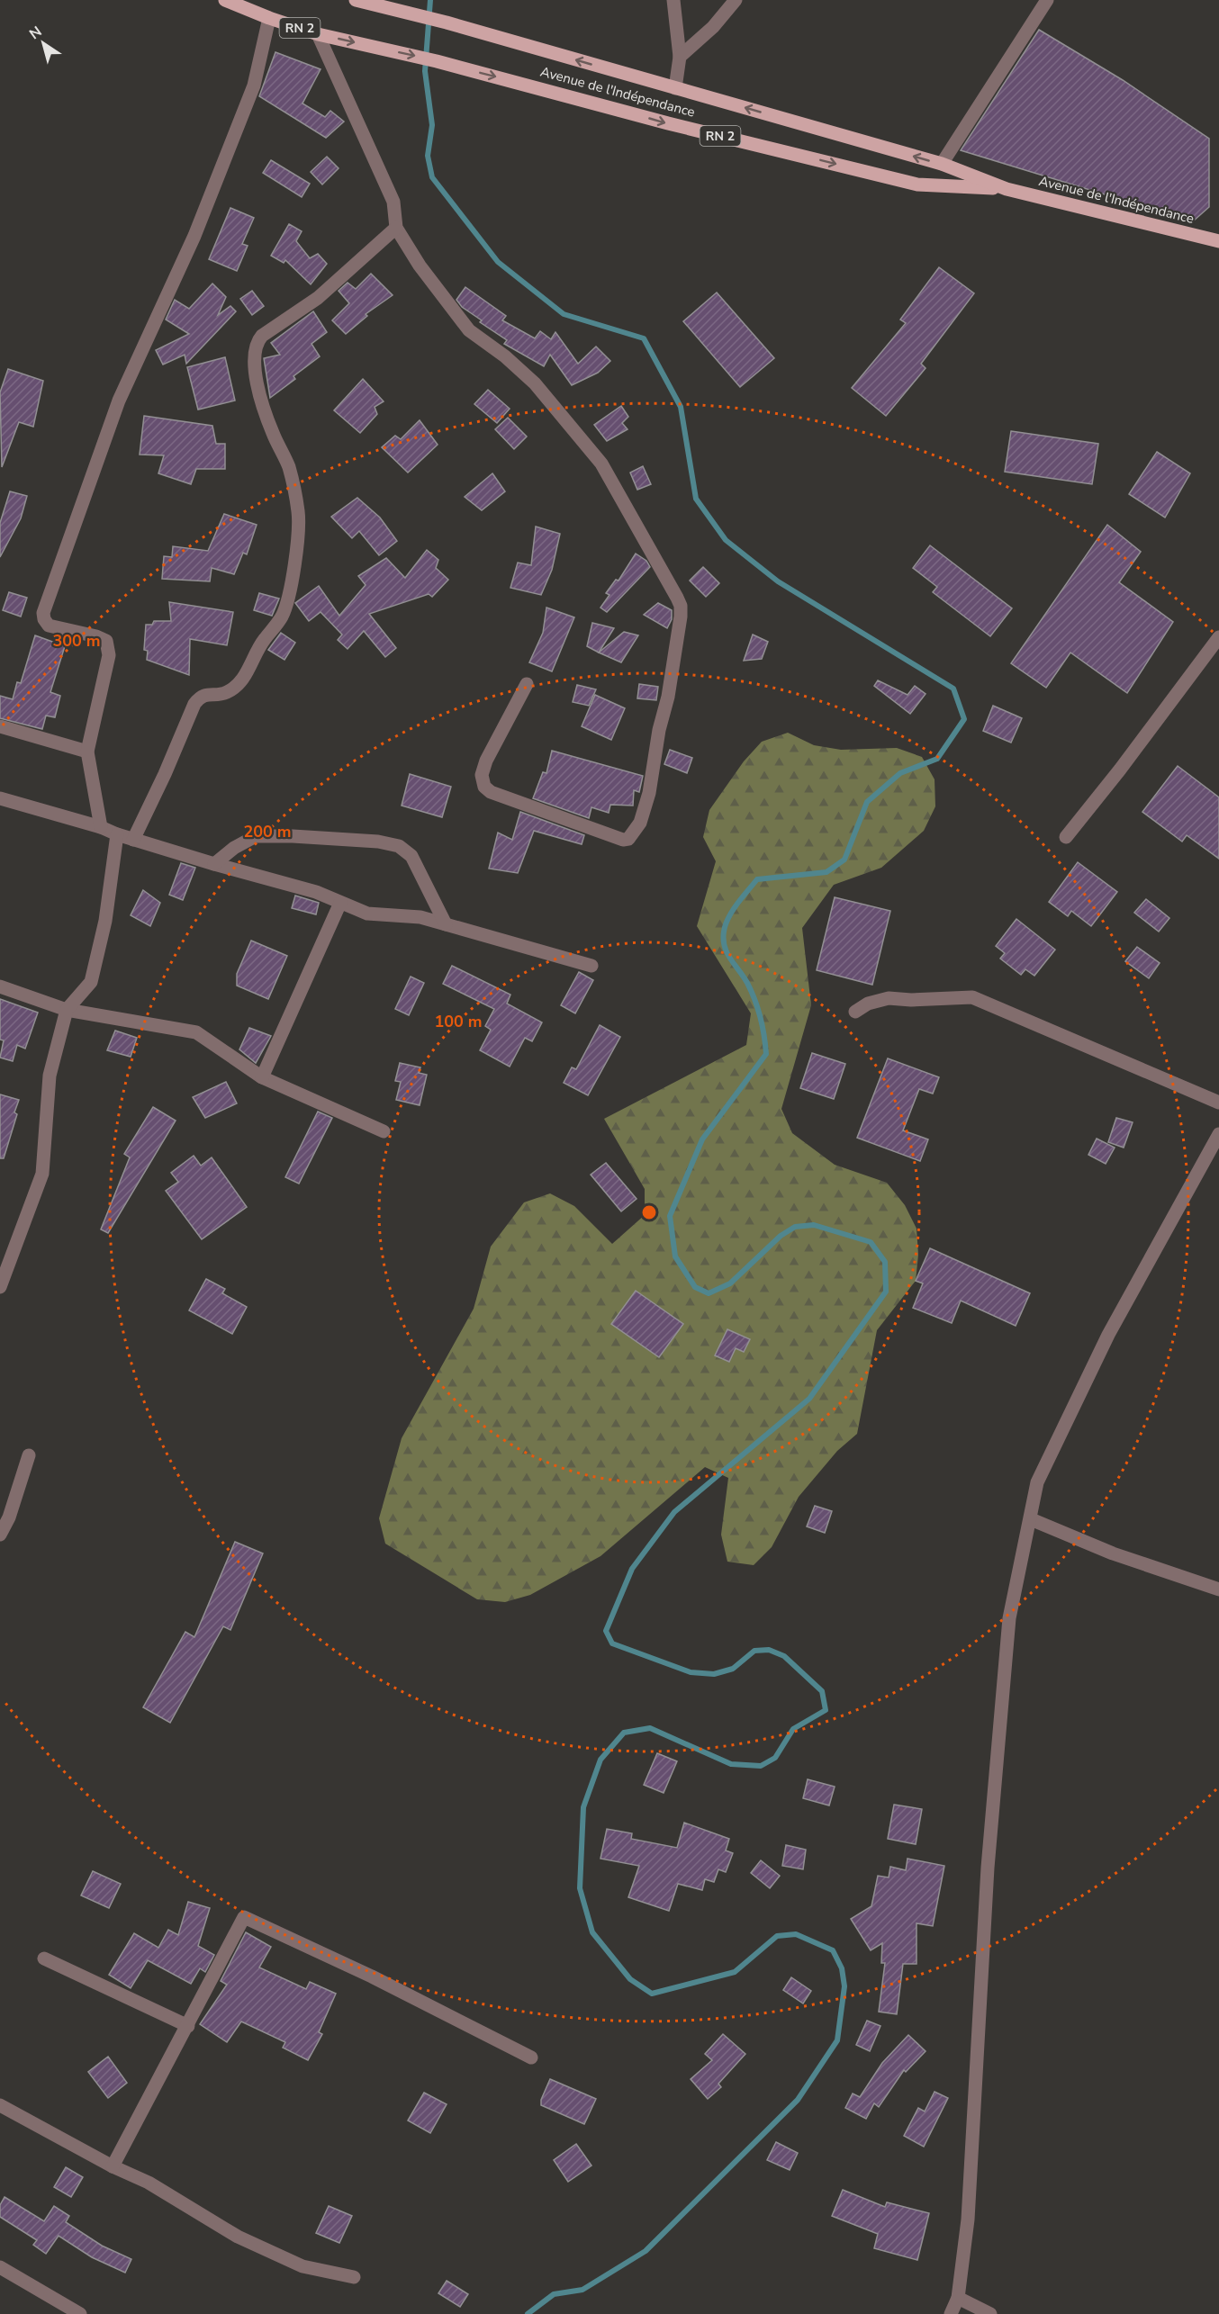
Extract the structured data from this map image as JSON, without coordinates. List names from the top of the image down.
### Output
{
  "streets": {
    "main road": ["RN 2", "Avenue de l'Indépendance"]
  },
  "north": "top left",
  "rings": ["300 m", "200 m", "100 m"]
}
